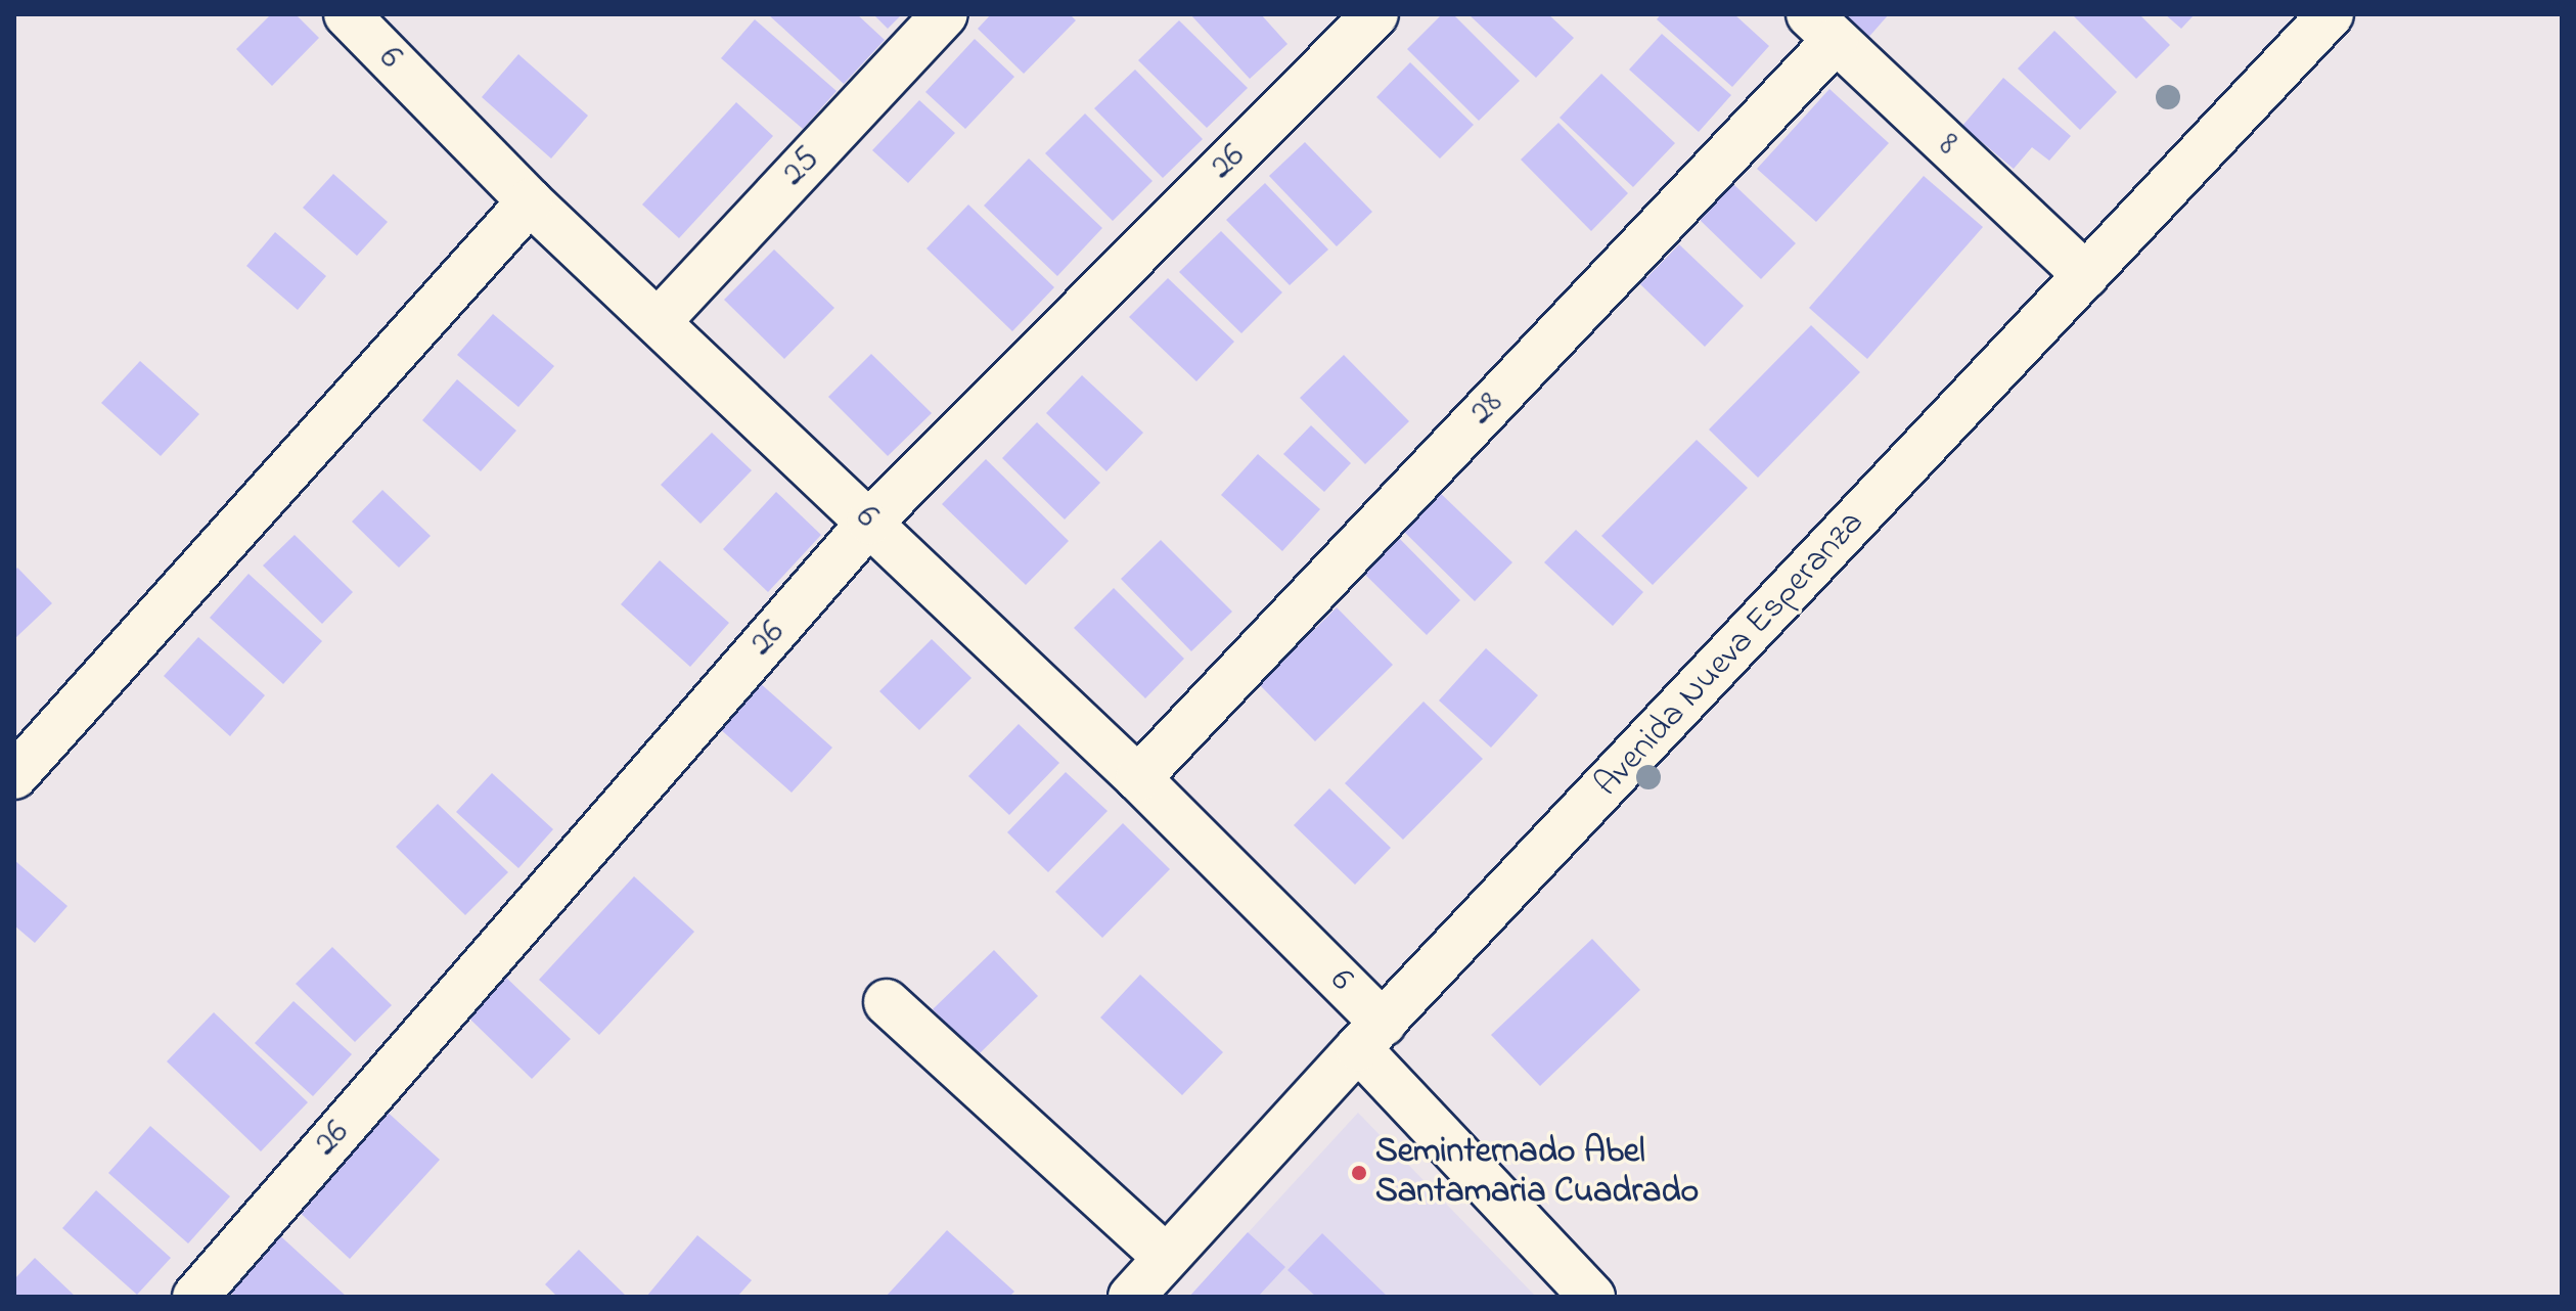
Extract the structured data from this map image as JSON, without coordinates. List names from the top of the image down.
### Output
{
  "streets": {
    "street": [
      "6",
      "8",
      "26",
      "25",
      "28",
      "Avenida Nueva Esperanza"
    ]
  },
  "crossings": [
    ["6", "26"],
    ["6", "25"],
    ["6", "28"],
    ["6", "Avenida Nueva Esperanza"],
    ["8", "28"],
    ["8", "Avenida Nueva Esperanza"]
  ],
  "places": ["Seminternado Abel Santamaria Cuadrado"]
}
